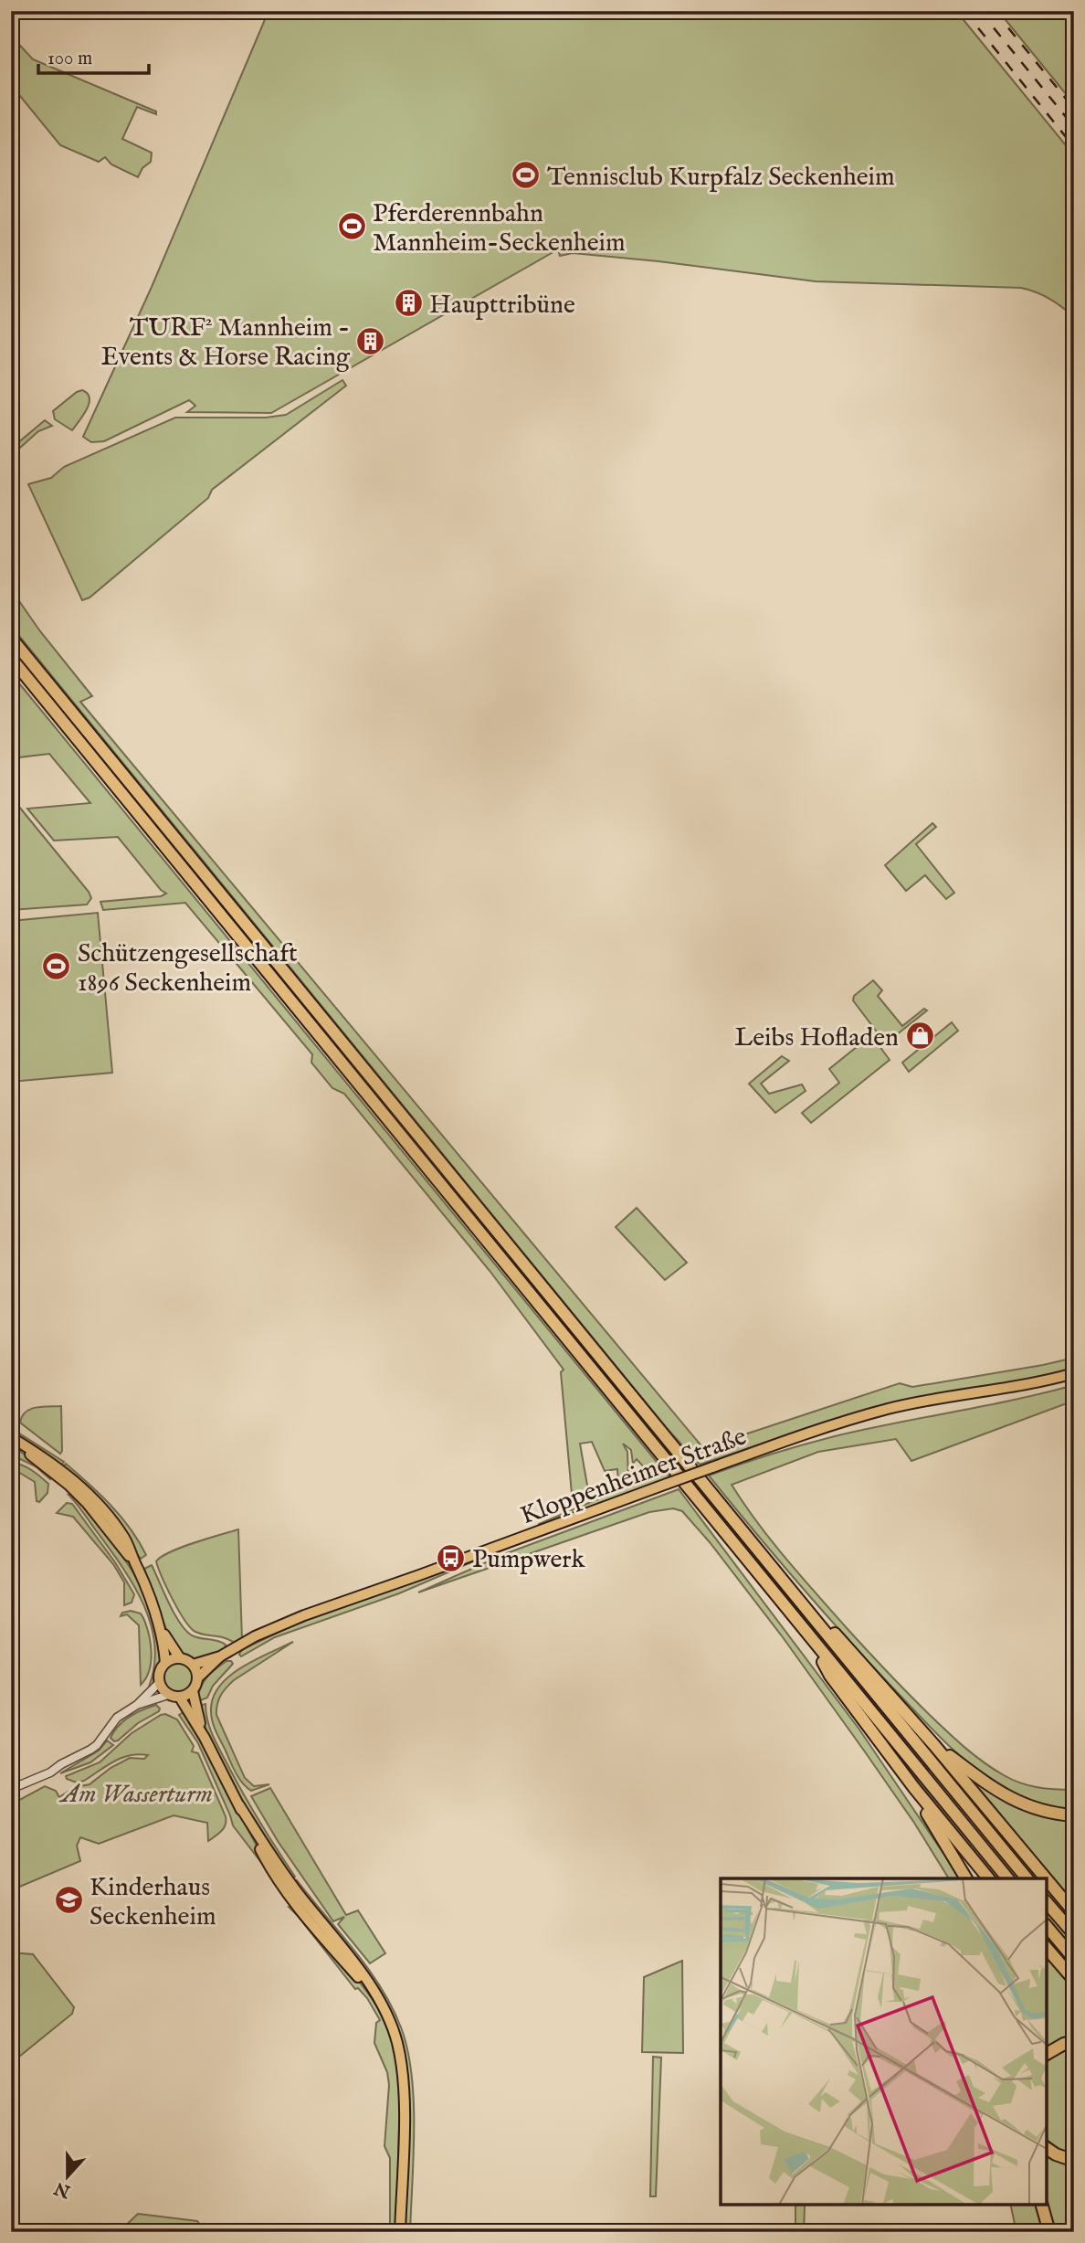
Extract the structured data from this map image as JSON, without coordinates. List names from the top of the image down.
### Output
{
  "streets": {
    "main road": ["Kloppenheimer Straße"]
  },
  "parks": ["Am Wasserturm"],
  "places": {
    "sports": ["Tennisclub Kurpfalz Seckenheim", "Pferderennbahn Mannheim-Seckenheim", "Schützengesellschaft 1896 Seckenheim"],
    "building": ["Haupttribüne", "TURF² Mannheim - Events & Horse Racing"],
    "shop": ["Leibs Hofladen"],
    "bus stop": ["Pumpwerk"],
    "school or university": ["Kinderhaus Seckenheim"]
  },
  "scale_bar": "100 m",
  "north": "bottom"
}
